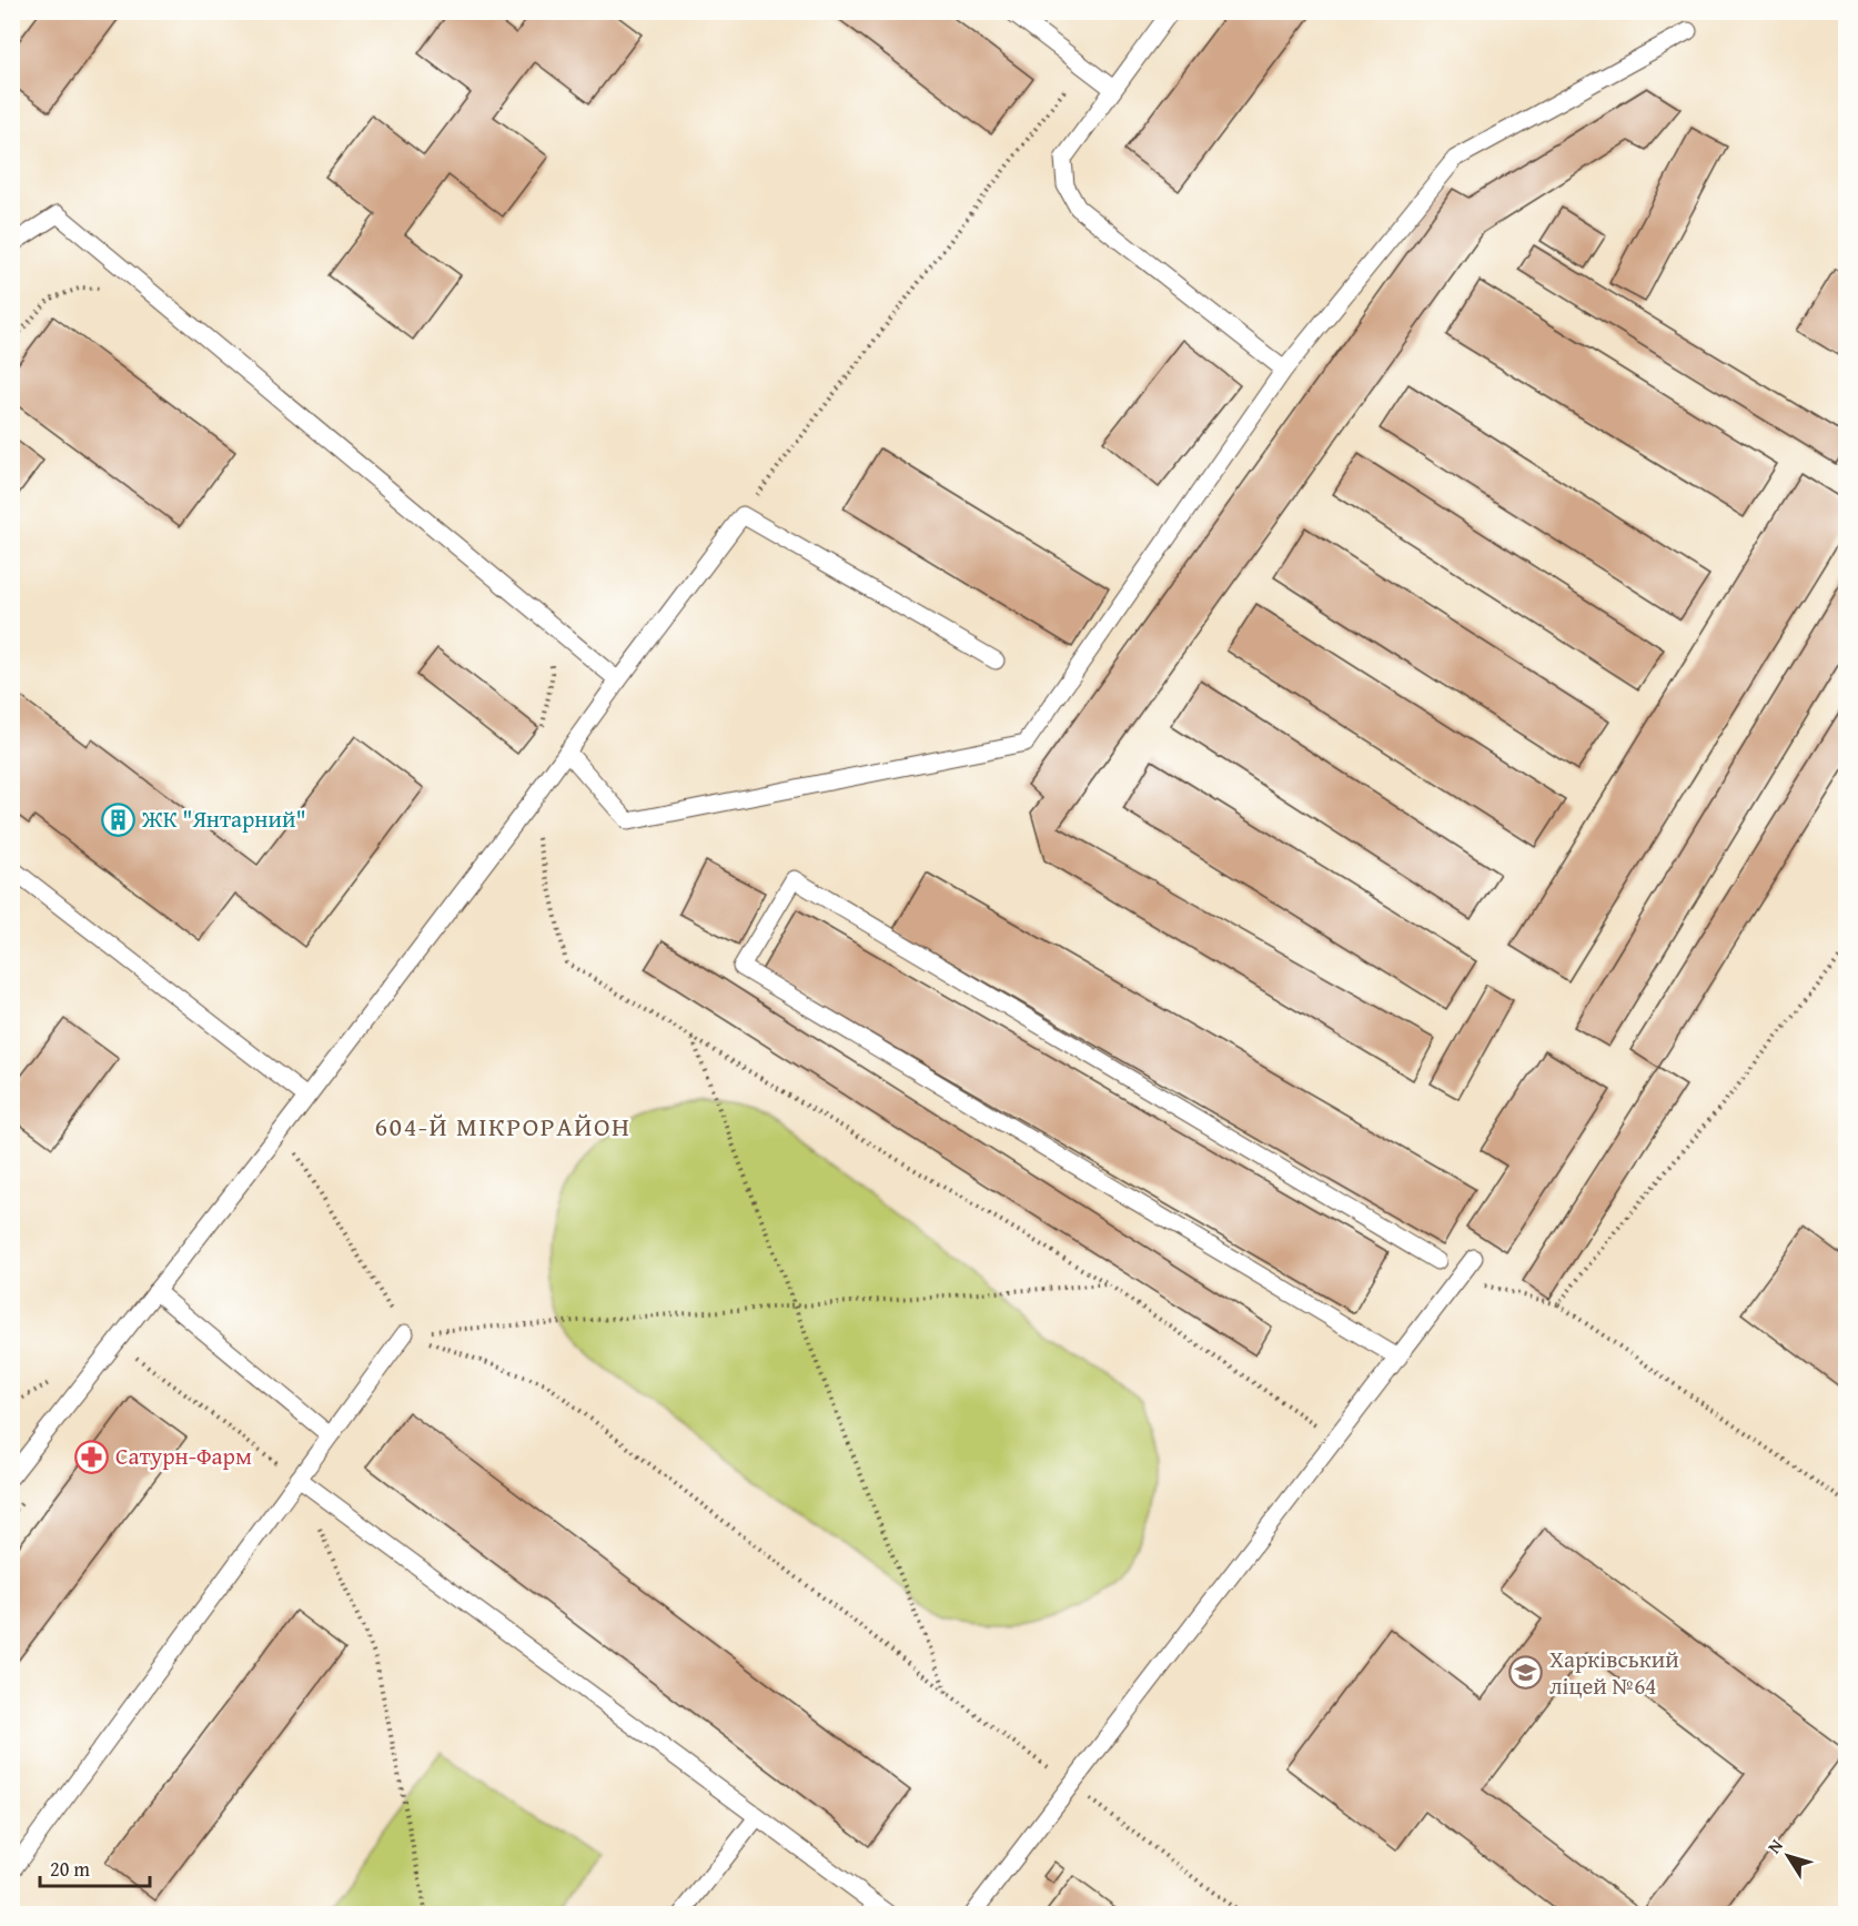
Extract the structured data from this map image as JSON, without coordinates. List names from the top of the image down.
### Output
{
  "districts": ["604-Й МІКРОРАЙОН"],
  "places": {
    "building": ["ЖК \"Янтарний\""],
    "pharmacy": ["Сатурн-Фарм"],
    "school or university": ["Харківський ліцей №64"]
  },
  "scale_bar": "20 m",
  "north": "top left"
}
